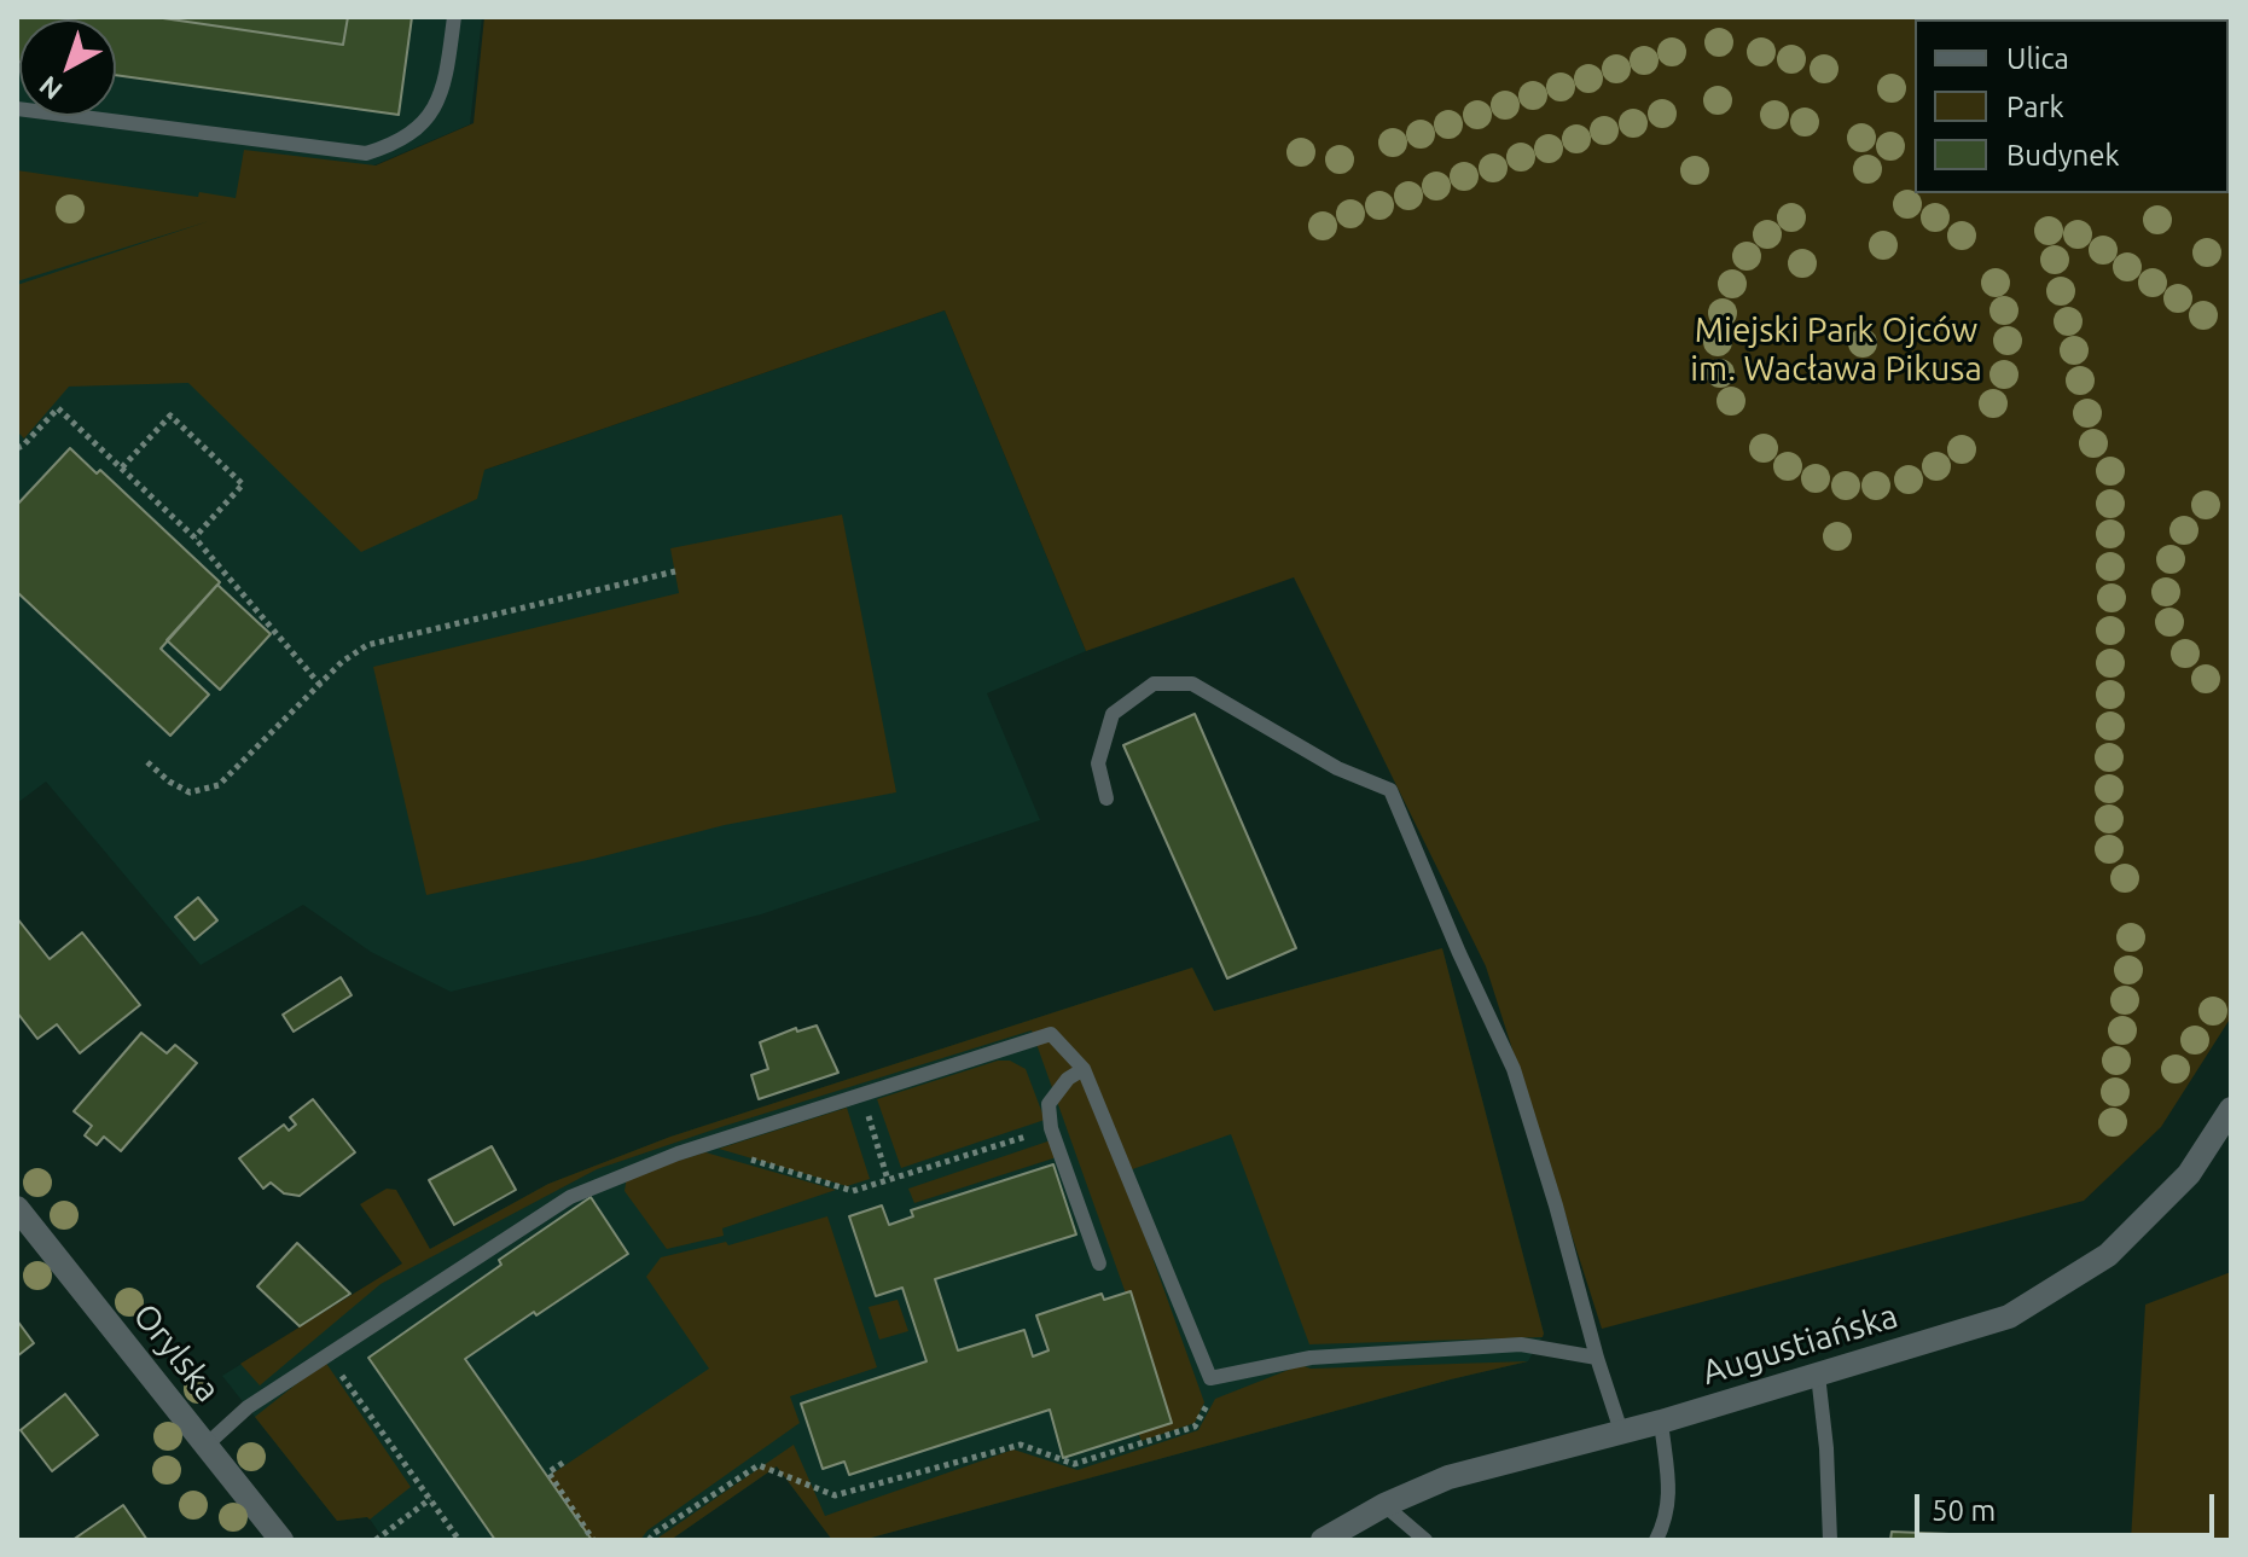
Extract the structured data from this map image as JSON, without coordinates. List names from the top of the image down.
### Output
{
  "streets": {
    "street": ["Augustiańska", "Orylska"]
  },
  "parks": ["Miejski Park Ojców im. Wacława Pikusa"],
  "legend": ["Ulica", "Park", "Budynek"],
  "scale_bar": "50 m",
  "north": "bottom left"
}
